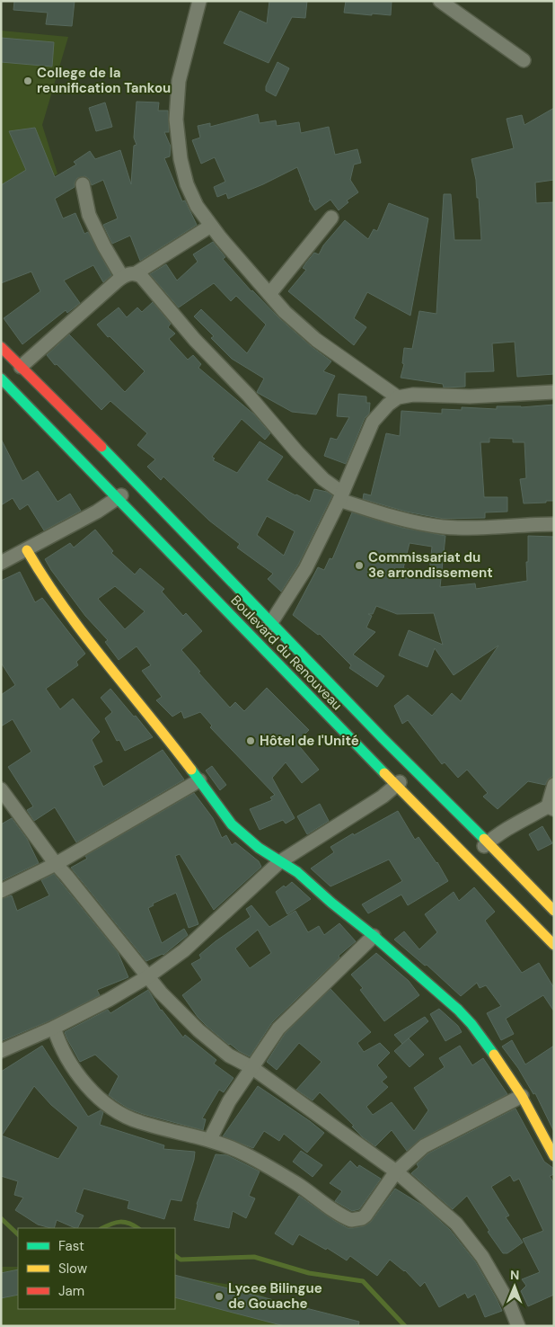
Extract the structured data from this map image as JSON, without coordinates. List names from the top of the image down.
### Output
{
  "streets": {
    "main road": ["Boulevard du Renouveau"]
  },
  "places": [
    "College de la reunification Tankou",
    "Commissariat du 3e arrondissement",
    "Hôtel de l'Unité",
    "Lycee Bilingue de Gouache"
  ],
  "legend": ["Fast", "Slow", "Jam"],
  "north": "top"
}
